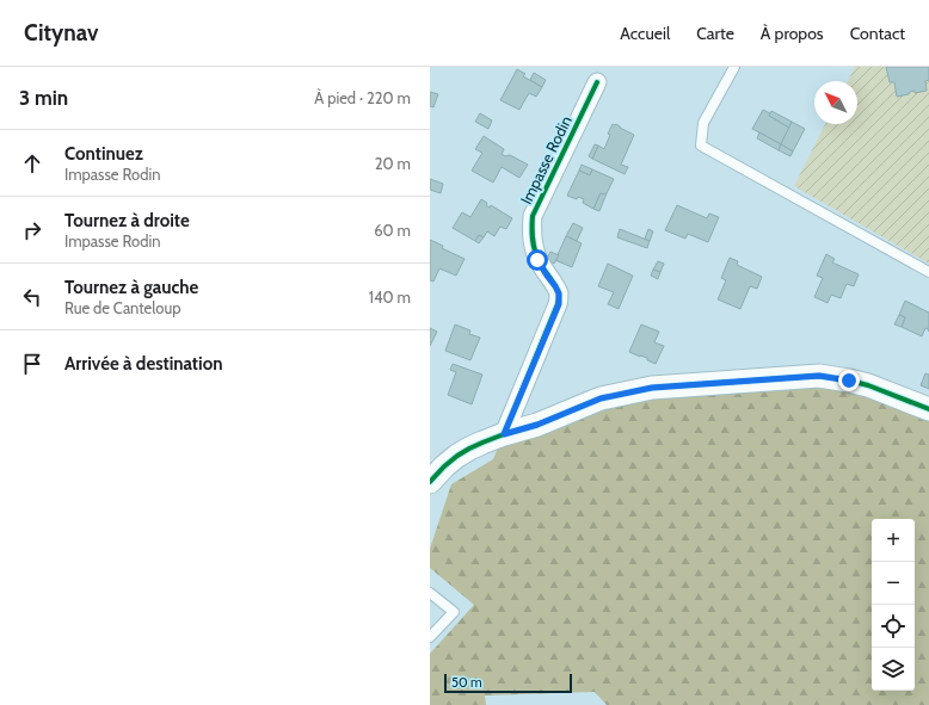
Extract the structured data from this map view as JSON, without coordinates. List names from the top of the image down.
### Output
{
  "streets": {
    "street": ["Impasse Rodin"]
  },
  "scale_bar": "50 m",
  "north": "top left",
  "page": {
    "header": "Citynav",
    "nav": [
      "Accueil",
      "Carte",
      "À propos",
      "Contact"
    ],
    "heading": ["3 min", "À pied · 220 m"],
    "list": [
      ["Continuez", "Impasse Rodin", "20 m"],
      ["Tournez à droite", "Impasse Rodin", "60 m"],
      ["Tournez à gauche", "Rue de Canteloup", "140 m"],
      "Arrivée à destination"
    ],
    "map_buttons": ["+", "−"],
    "scale": "50 m"
  }
}
